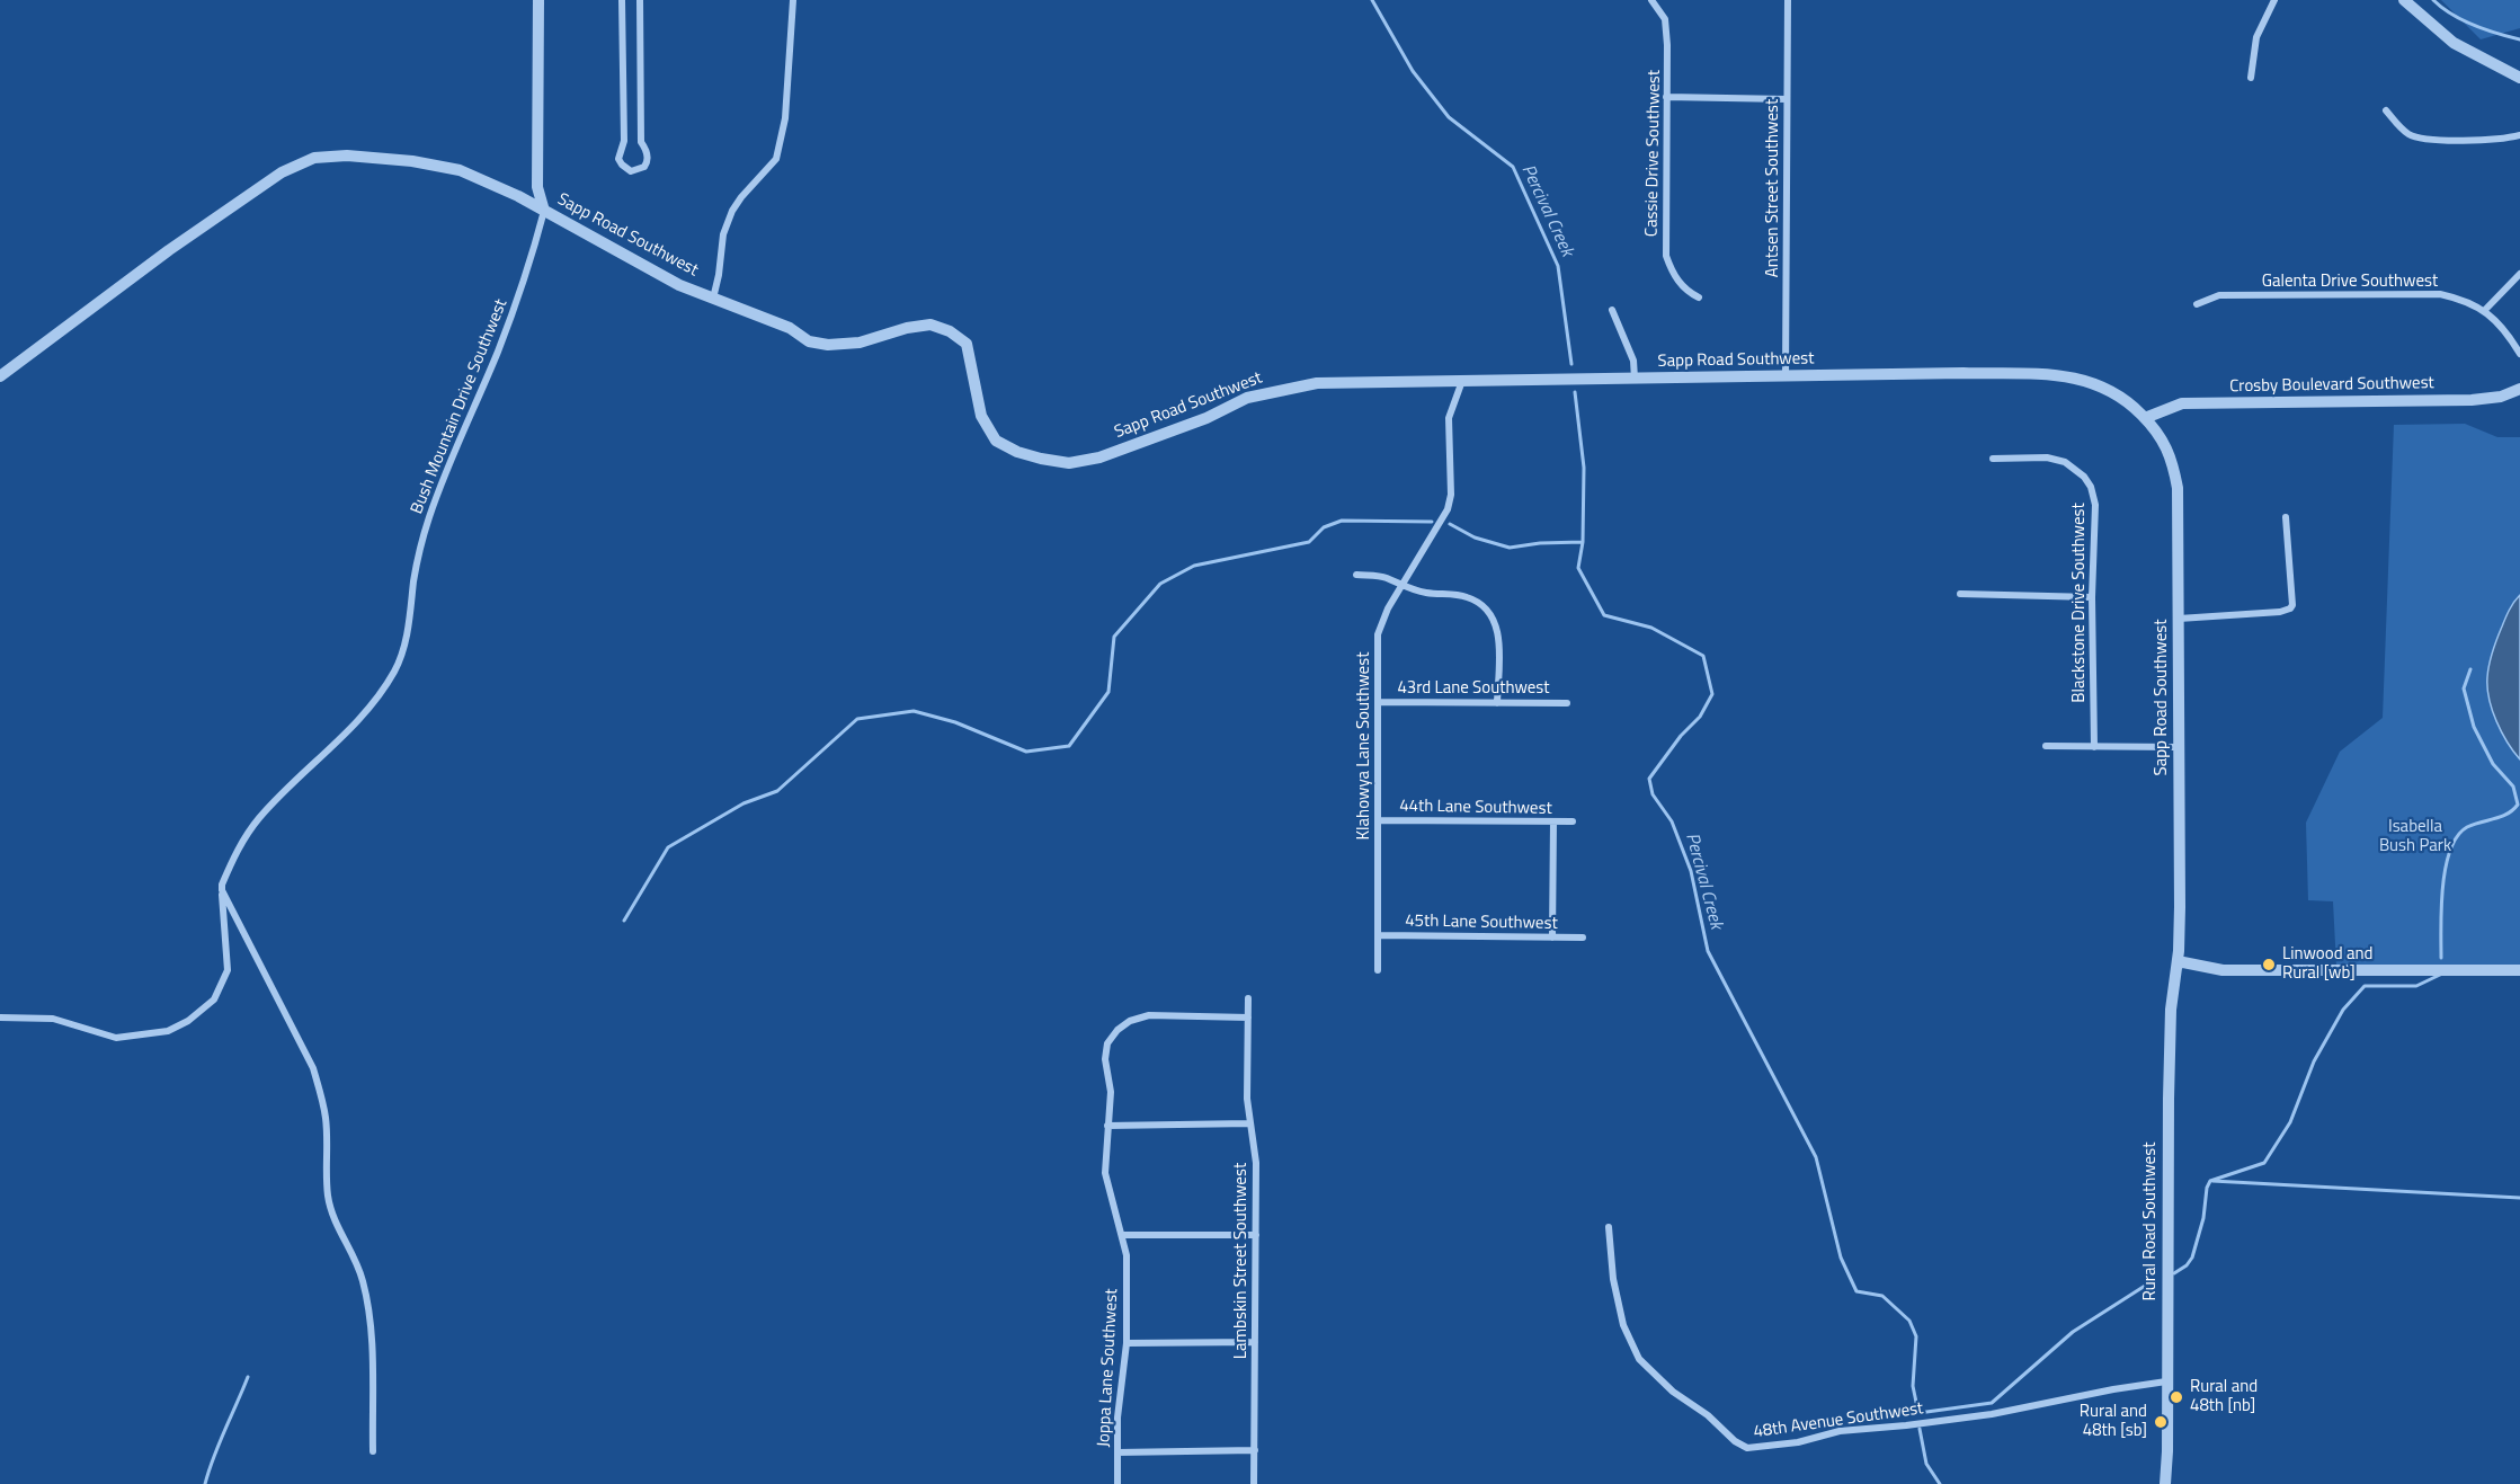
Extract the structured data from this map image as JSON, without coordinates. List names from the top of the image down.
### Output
{
  "streets": {
    "street": [
      "Cassie Drive Southwest",
      "Antsen Street Southwest",
      "Sapp Road Southwest",
      "Galenta Drive Southwest",
      "Crosby Boulevard Southwest",
      "Bush Mountain Drive Southwest",
      "Blackstone Drive Southwest",
      "43rd Lane Southwest",
      "Klahowya Lane Southwest",
      "44th Lane Southwest",
      "45th Lane Southwest",
      "Rural Road Southwest",
      "Lambskin Street Southwest",
      "Joppa Lane Southwest",
      "48th Avenue Southwest"
    ]
  },
  "crossings": [
    ["Antsen Street Southwest", "Sapp Road Southwest"],
    ["Sapp Road Southwest", "Crosby Boulevard Southwest"],
    ["Sapp Road Southwest", "Bush Mountain Drive Southwest"],
    ["Sapp Road Southwest", "Klahowya Lane Southwest"],
    ["Sapp Road Southwest", "Rural Road Southwest"],
    ["43rd Lane Southwest", "Klahowya Lane Southwest"],
    ["Klahowya Lane Southwest", "44th Lane Southwest"],
    ["Klahowya Lane Southwest", "45th Lane Southwest"],
    ["Rural Road Southwest", "48th Avenue Southwest"],
    ["Lambskin Street Southwest", "Joppa Lane Southwest"]
  ],
  "water": ["Percival Creek"],
  "parks": ["Isabella Bush Park"],
  "places": ["Linwood and Rural [wb]", "Rural and 48th [nb]", "Rural and 48th [sb]"]
}
